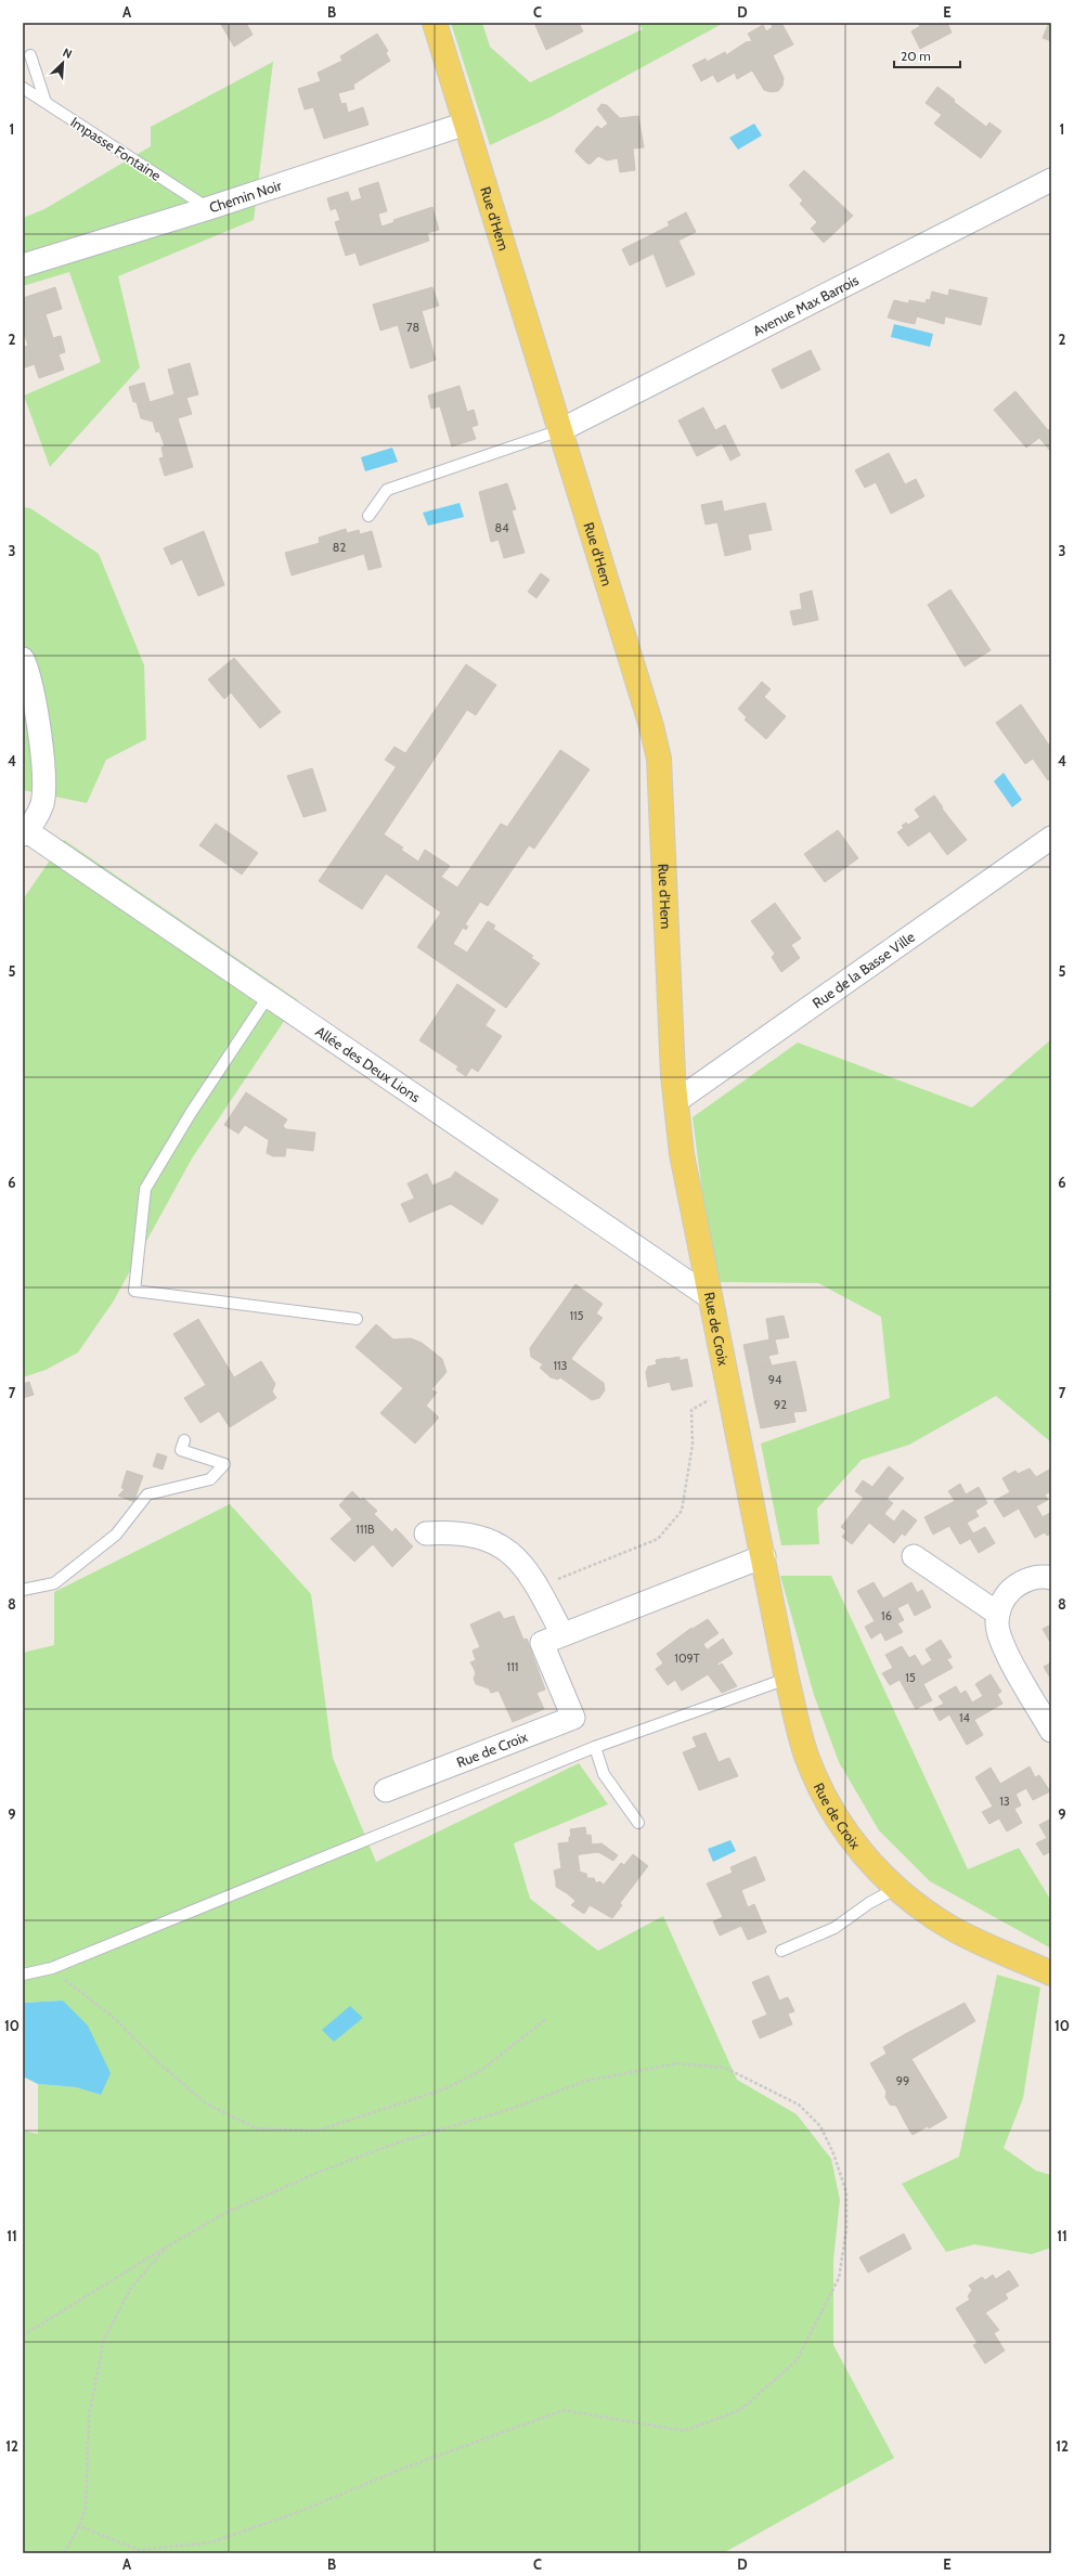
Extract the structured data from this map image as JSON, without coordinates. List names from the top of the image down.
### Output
{
  "streets": {
    "main road": ["Rue d'Hem", "Rue de Croix"],
    "street": [
      "Chemin Noir",
      "Avenue Max Barrois",
      "Rue de la Basse Ville",
      "Allée des Deux Lions"
    ],
    "lane": ["Impasse Fontaine"]
  },
  "crossings": [
    ["Impasse Fontaine", "Chemin Noir"],
    ["Chemin Noir", "Rue d'Hem"],
    ["Rue d'Hem", "Avenue Max Barrois"],
    ["Rue d'Hem", "Rue de la Basse Ville"],
    ["Rue d'Hem", "Rue de Croix"],
    ["Rue de la Basse Ville", "Rue de Croix"],
    ["Allée des Deux Lions", "Rue de Croix"]
  ],
  "house_numbers": [
    "78",
    "84",
    "82",
    "115",
    "113",
    "94",
    "92",
    "111B",
    "16",
    "109T",
    "111",
    "15",
    "14",
    "13",
    "99"
  ],
  "scale_bar": "20 m",
  "north": "top right",
  "grid": {
    "columns": [
      "A",
      "B",
      "C",
      "D",
      "E"
    ],
    "rows": [
      "1",
      "2",
      "3",
      "4",
      "5",
      "6",
      "7",
      "8",
      "9",
      "10",
      "11",
      "12"
    ]
  }
}
